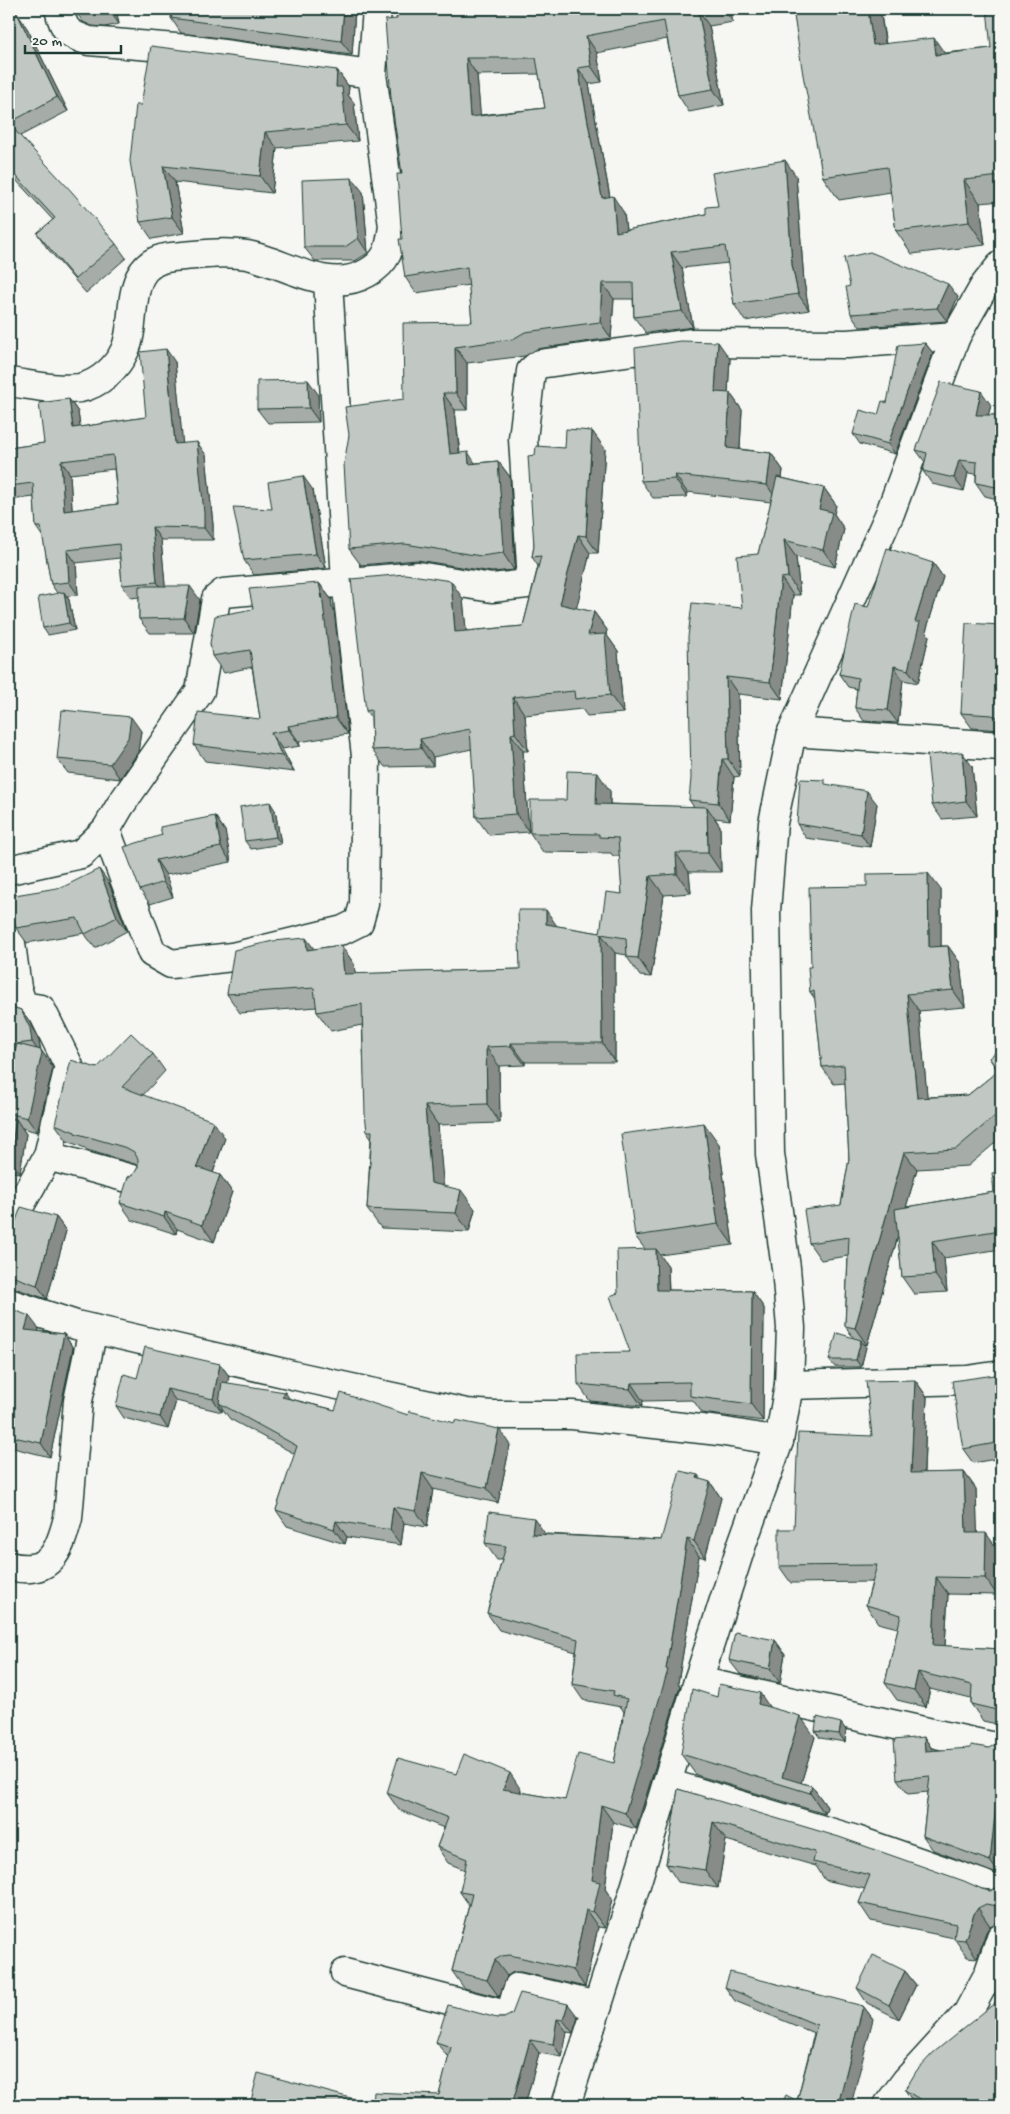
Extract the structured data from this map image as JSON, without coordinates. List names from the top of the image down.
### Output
{
  "scale_bar": "20 m"
}
